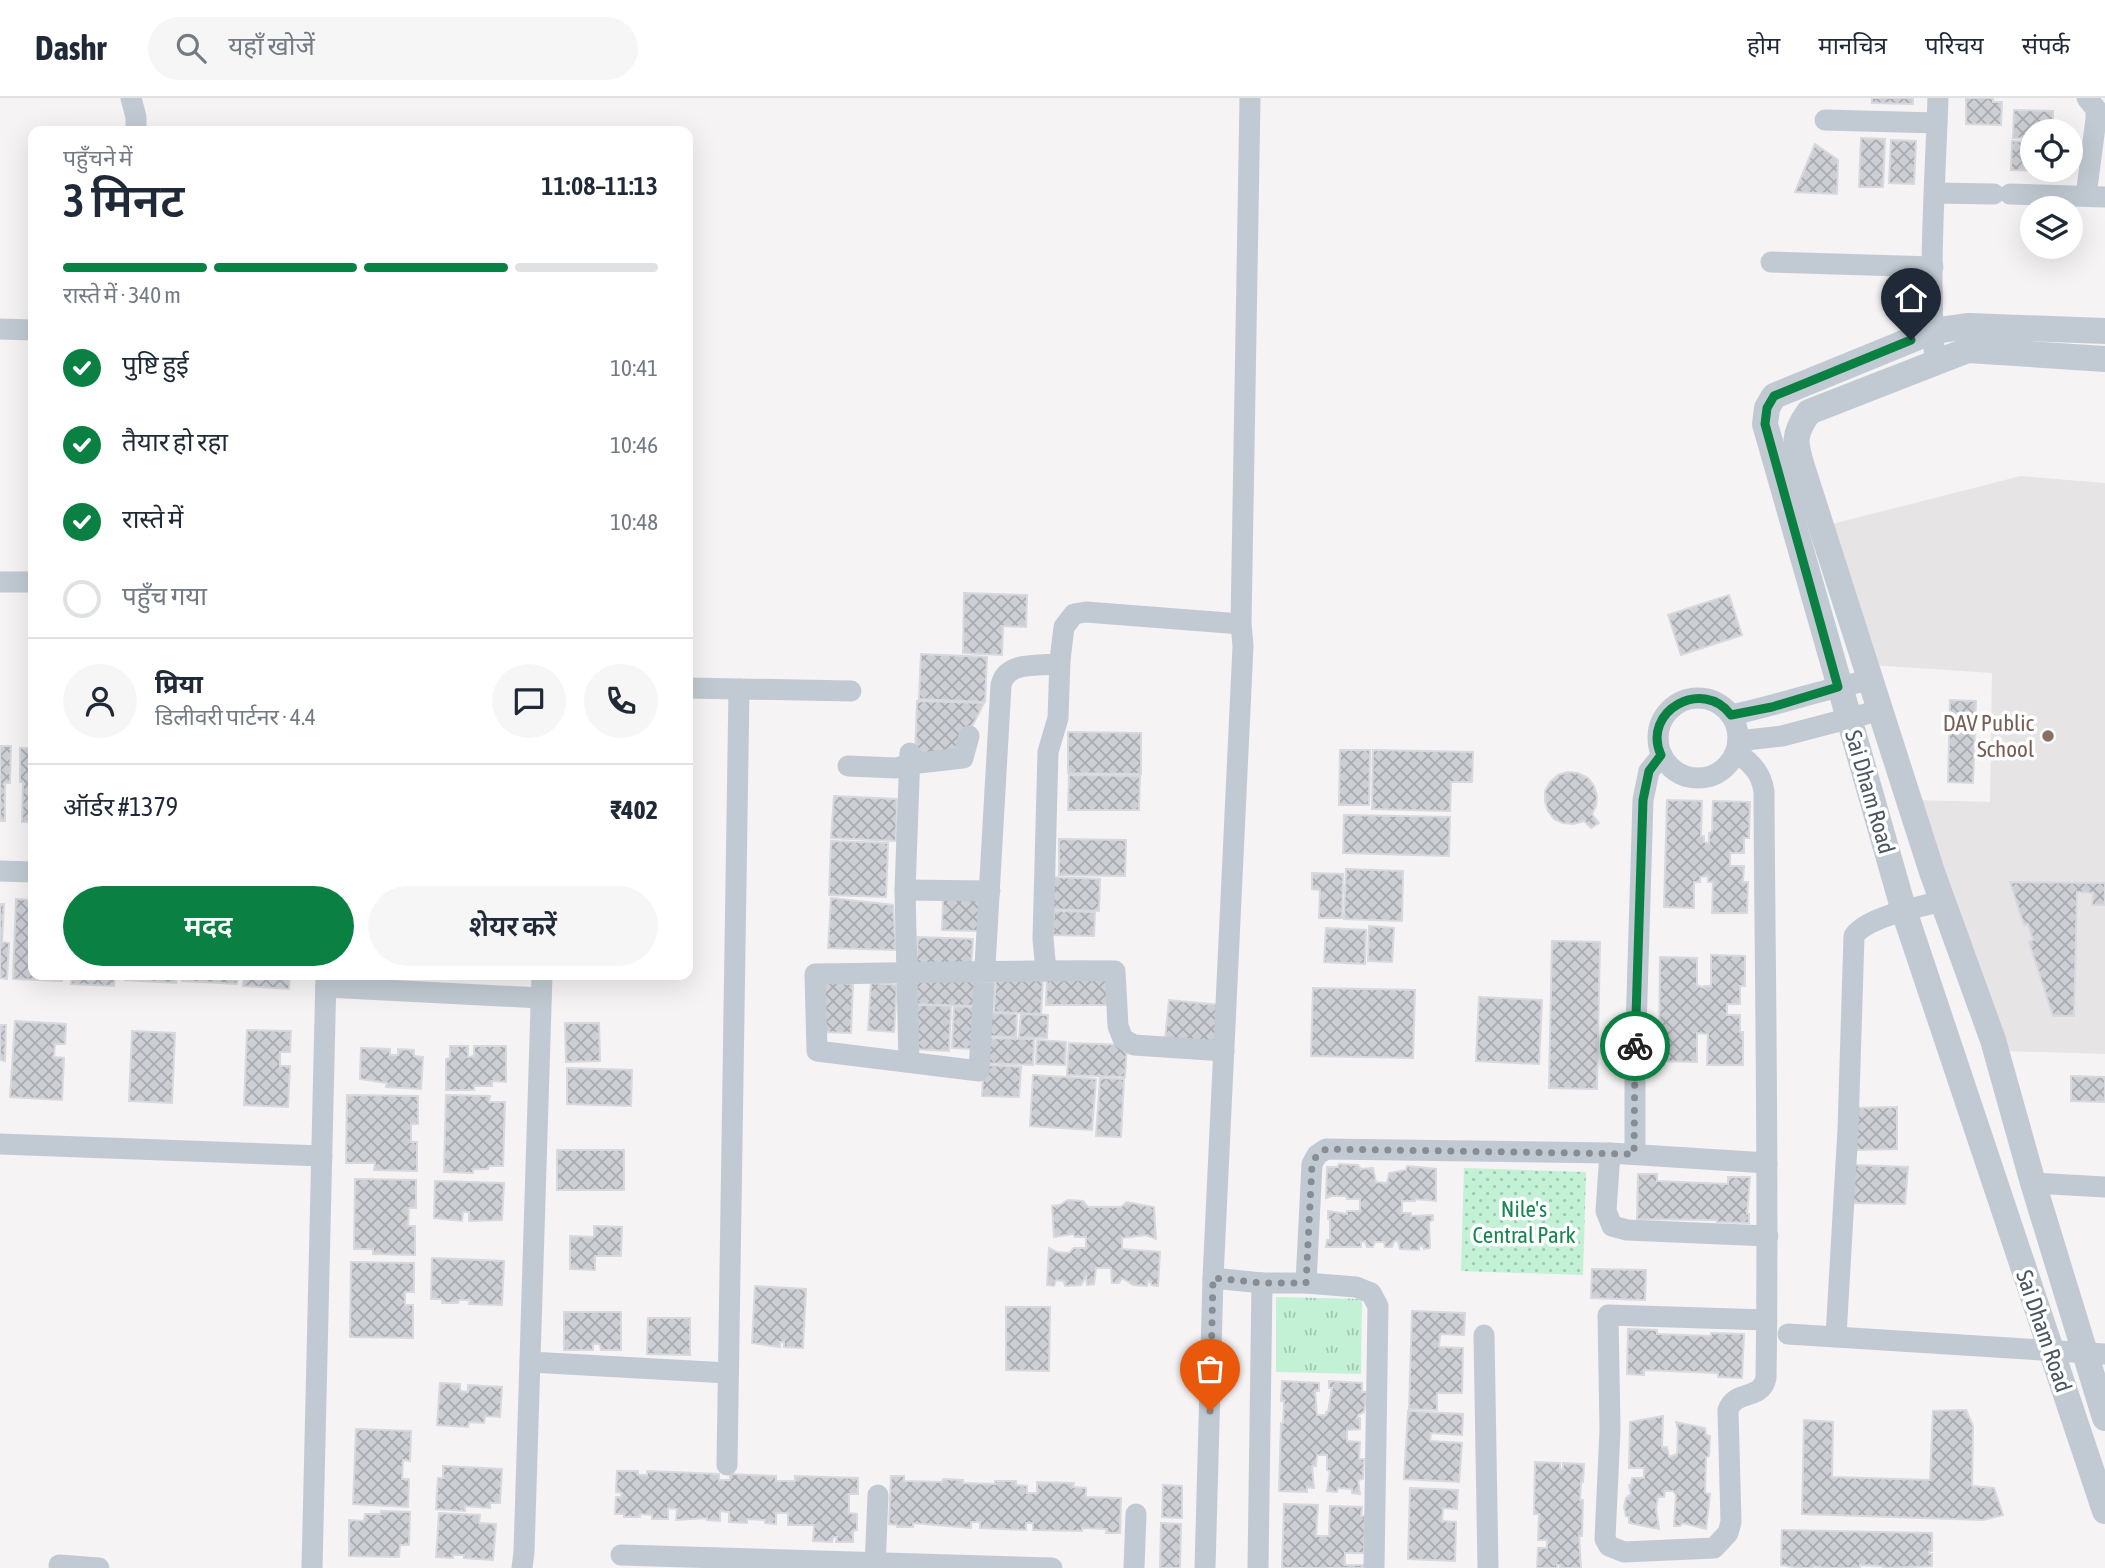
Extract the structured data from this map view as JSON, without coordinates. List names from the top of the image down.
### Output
{
  "streets": {
    "street": ["Sai Dham Road"]
  },
  "parks": ["Nile's Central Park"],
  "places": ["DAV Public School"],
  "page": {
    "header": "Dashr",
    "search": "यहाँ खोजें",
    "nav": [
      "होम",
      "मानचित्र",
      "परिचय",
      "संपर्क"
    ],
    "heading": ["3 मिनट", "पहुँचने में", "11:08–11:13"],
    "panel": [
      "प्रिया",
      "डिलीवरी पार्टनर · 4.4",
      "ऑर्डर #1379",
      "₹402"
    ],
    "bar": "रास्ते में · 340 m",
    "list": [
      ["पुष्टि हुई", "10:41"],
      ["तैयार हो रहा", "10:46"],
      ["रास्ते में", "10:48"],
      "पहुँच गया"
    ],
    "buttons": ["मदद", "शेयर करें"]
  }
}
